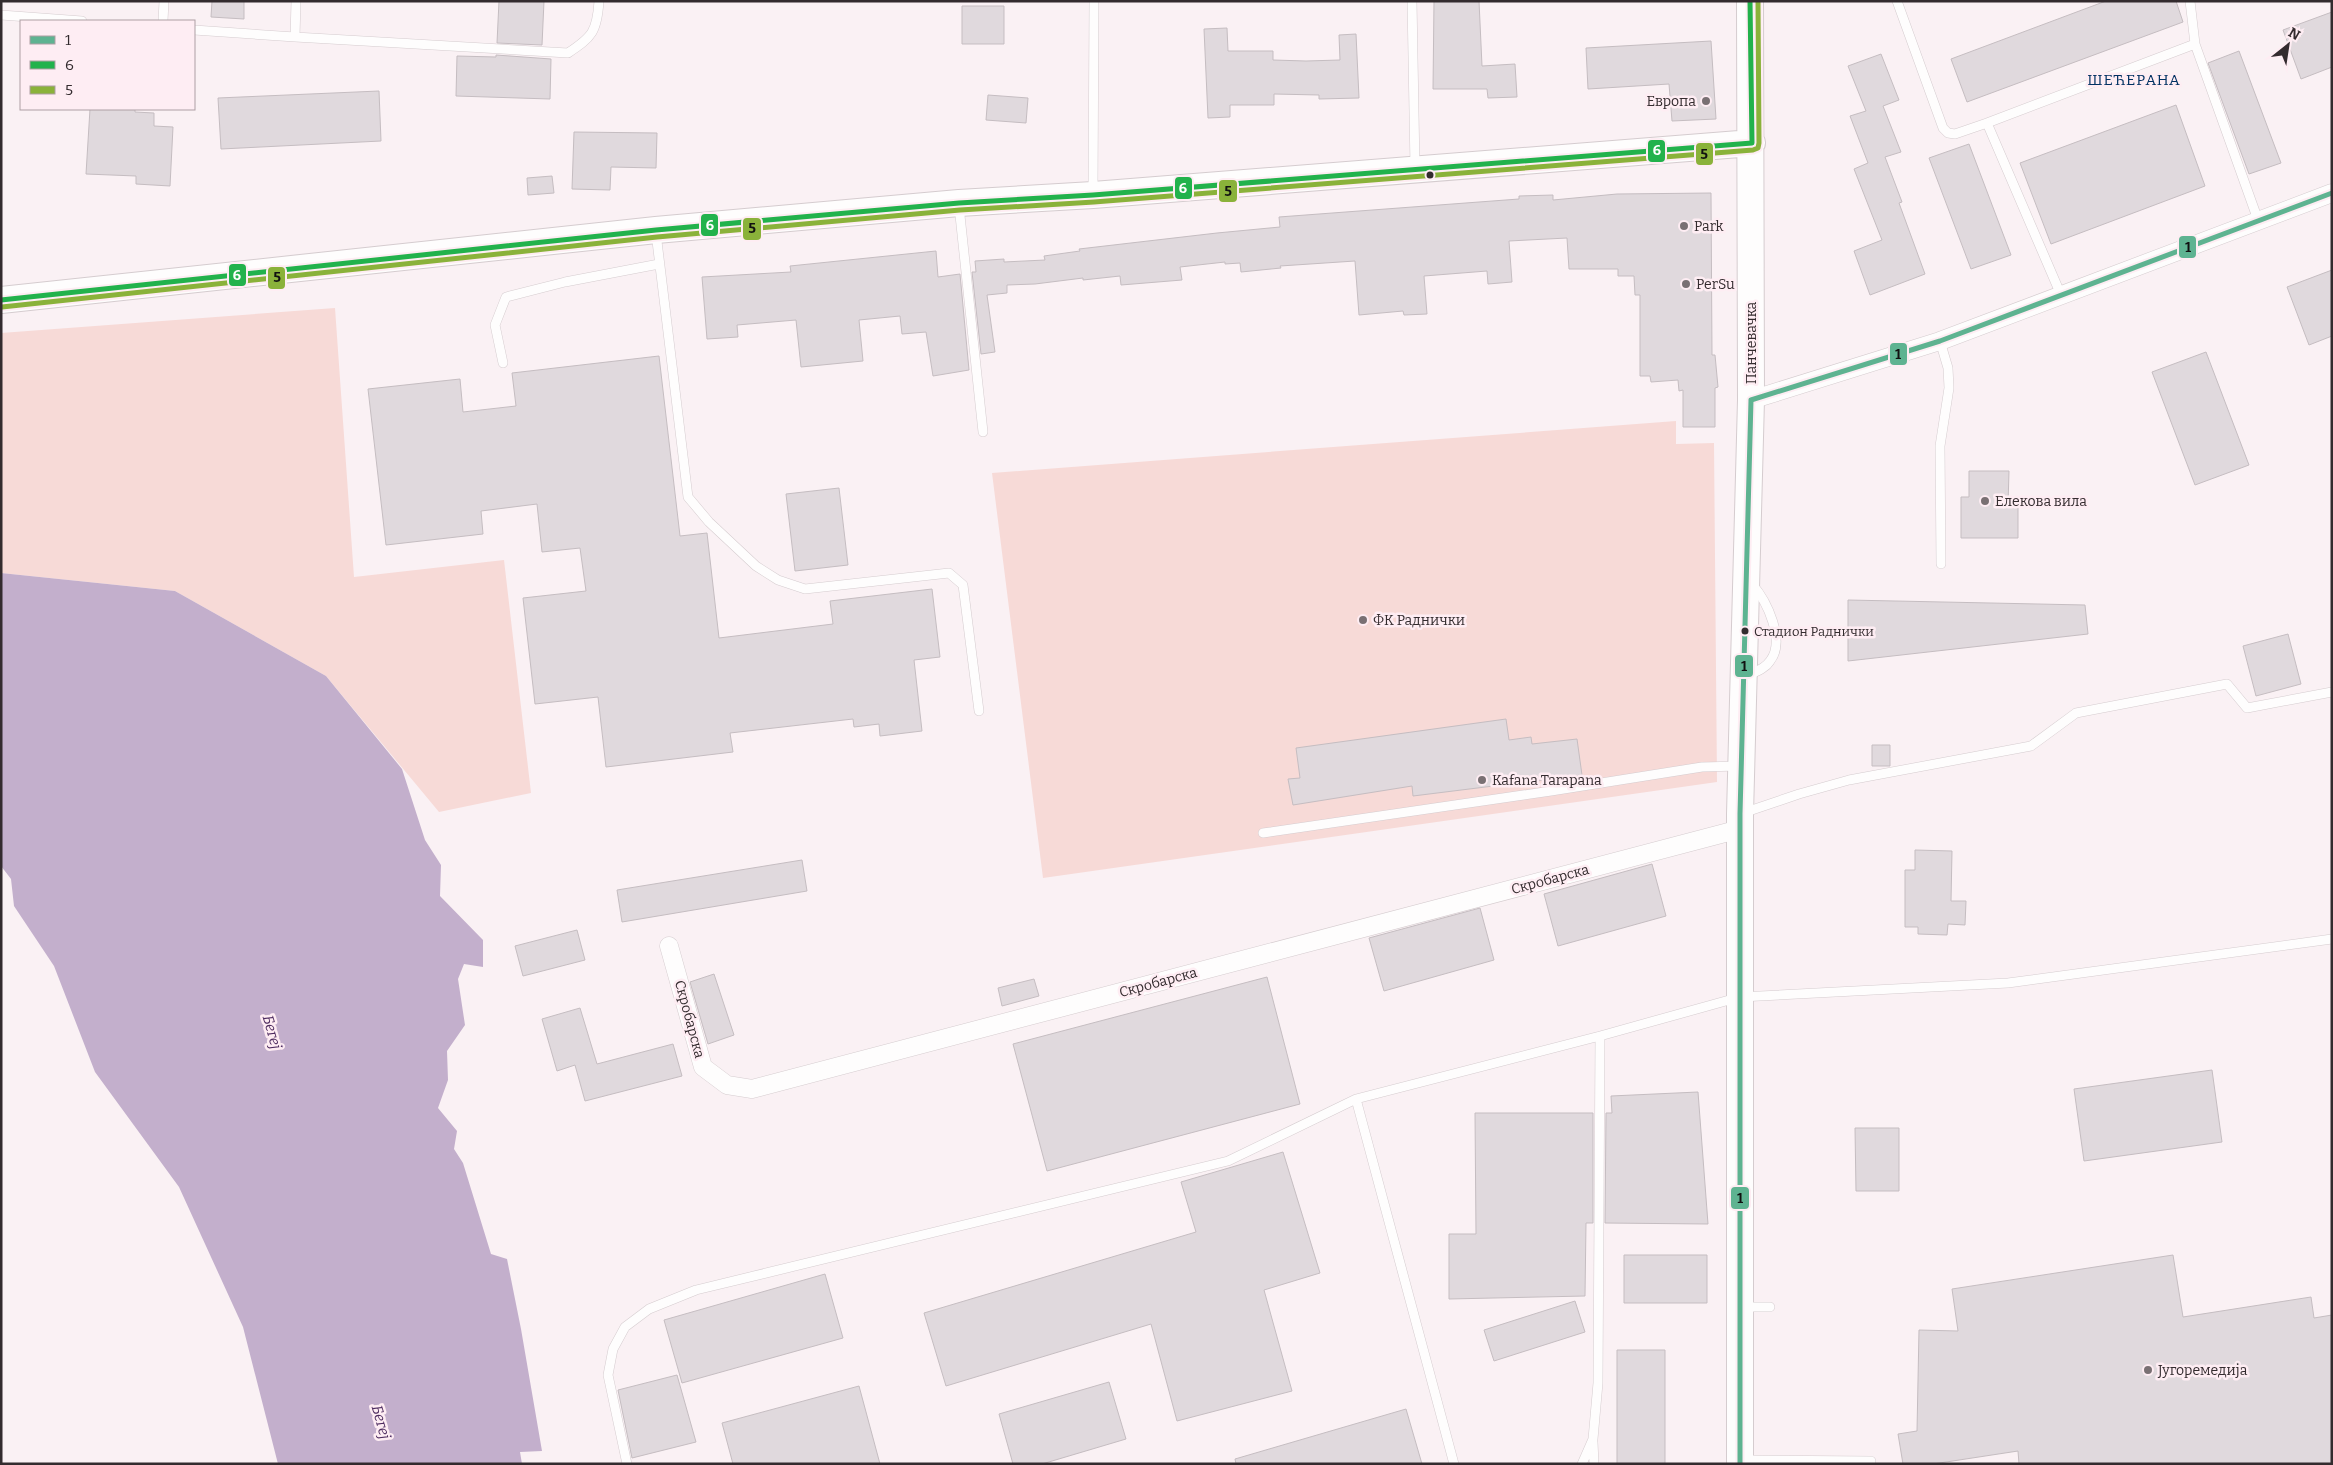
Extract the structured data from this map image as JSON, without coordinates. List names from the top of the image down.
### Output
{
  "streets": {
    "street": ["Панчевачка", "Скробарска"]
  },
  "crossings": [
    ["Панчевачка", "Скробарска"]
  ],
  "districts": ["ШЕЋЕРАНА"],
  "water": ["Бегеј"],
  "places": [
    "Европа",
    "Park",
    "PerSu",
    "Елекова вила",
    "ФК Раднички",
    "Стадион Раднички",
    "Kafana Tarapana",
    "Југоремедија"
  ],
  "lines": ["transit line 6", "transit line 5", "transit line 1"],
  "legend": ["1", "6", "5"],
  "north": "top right"
}
